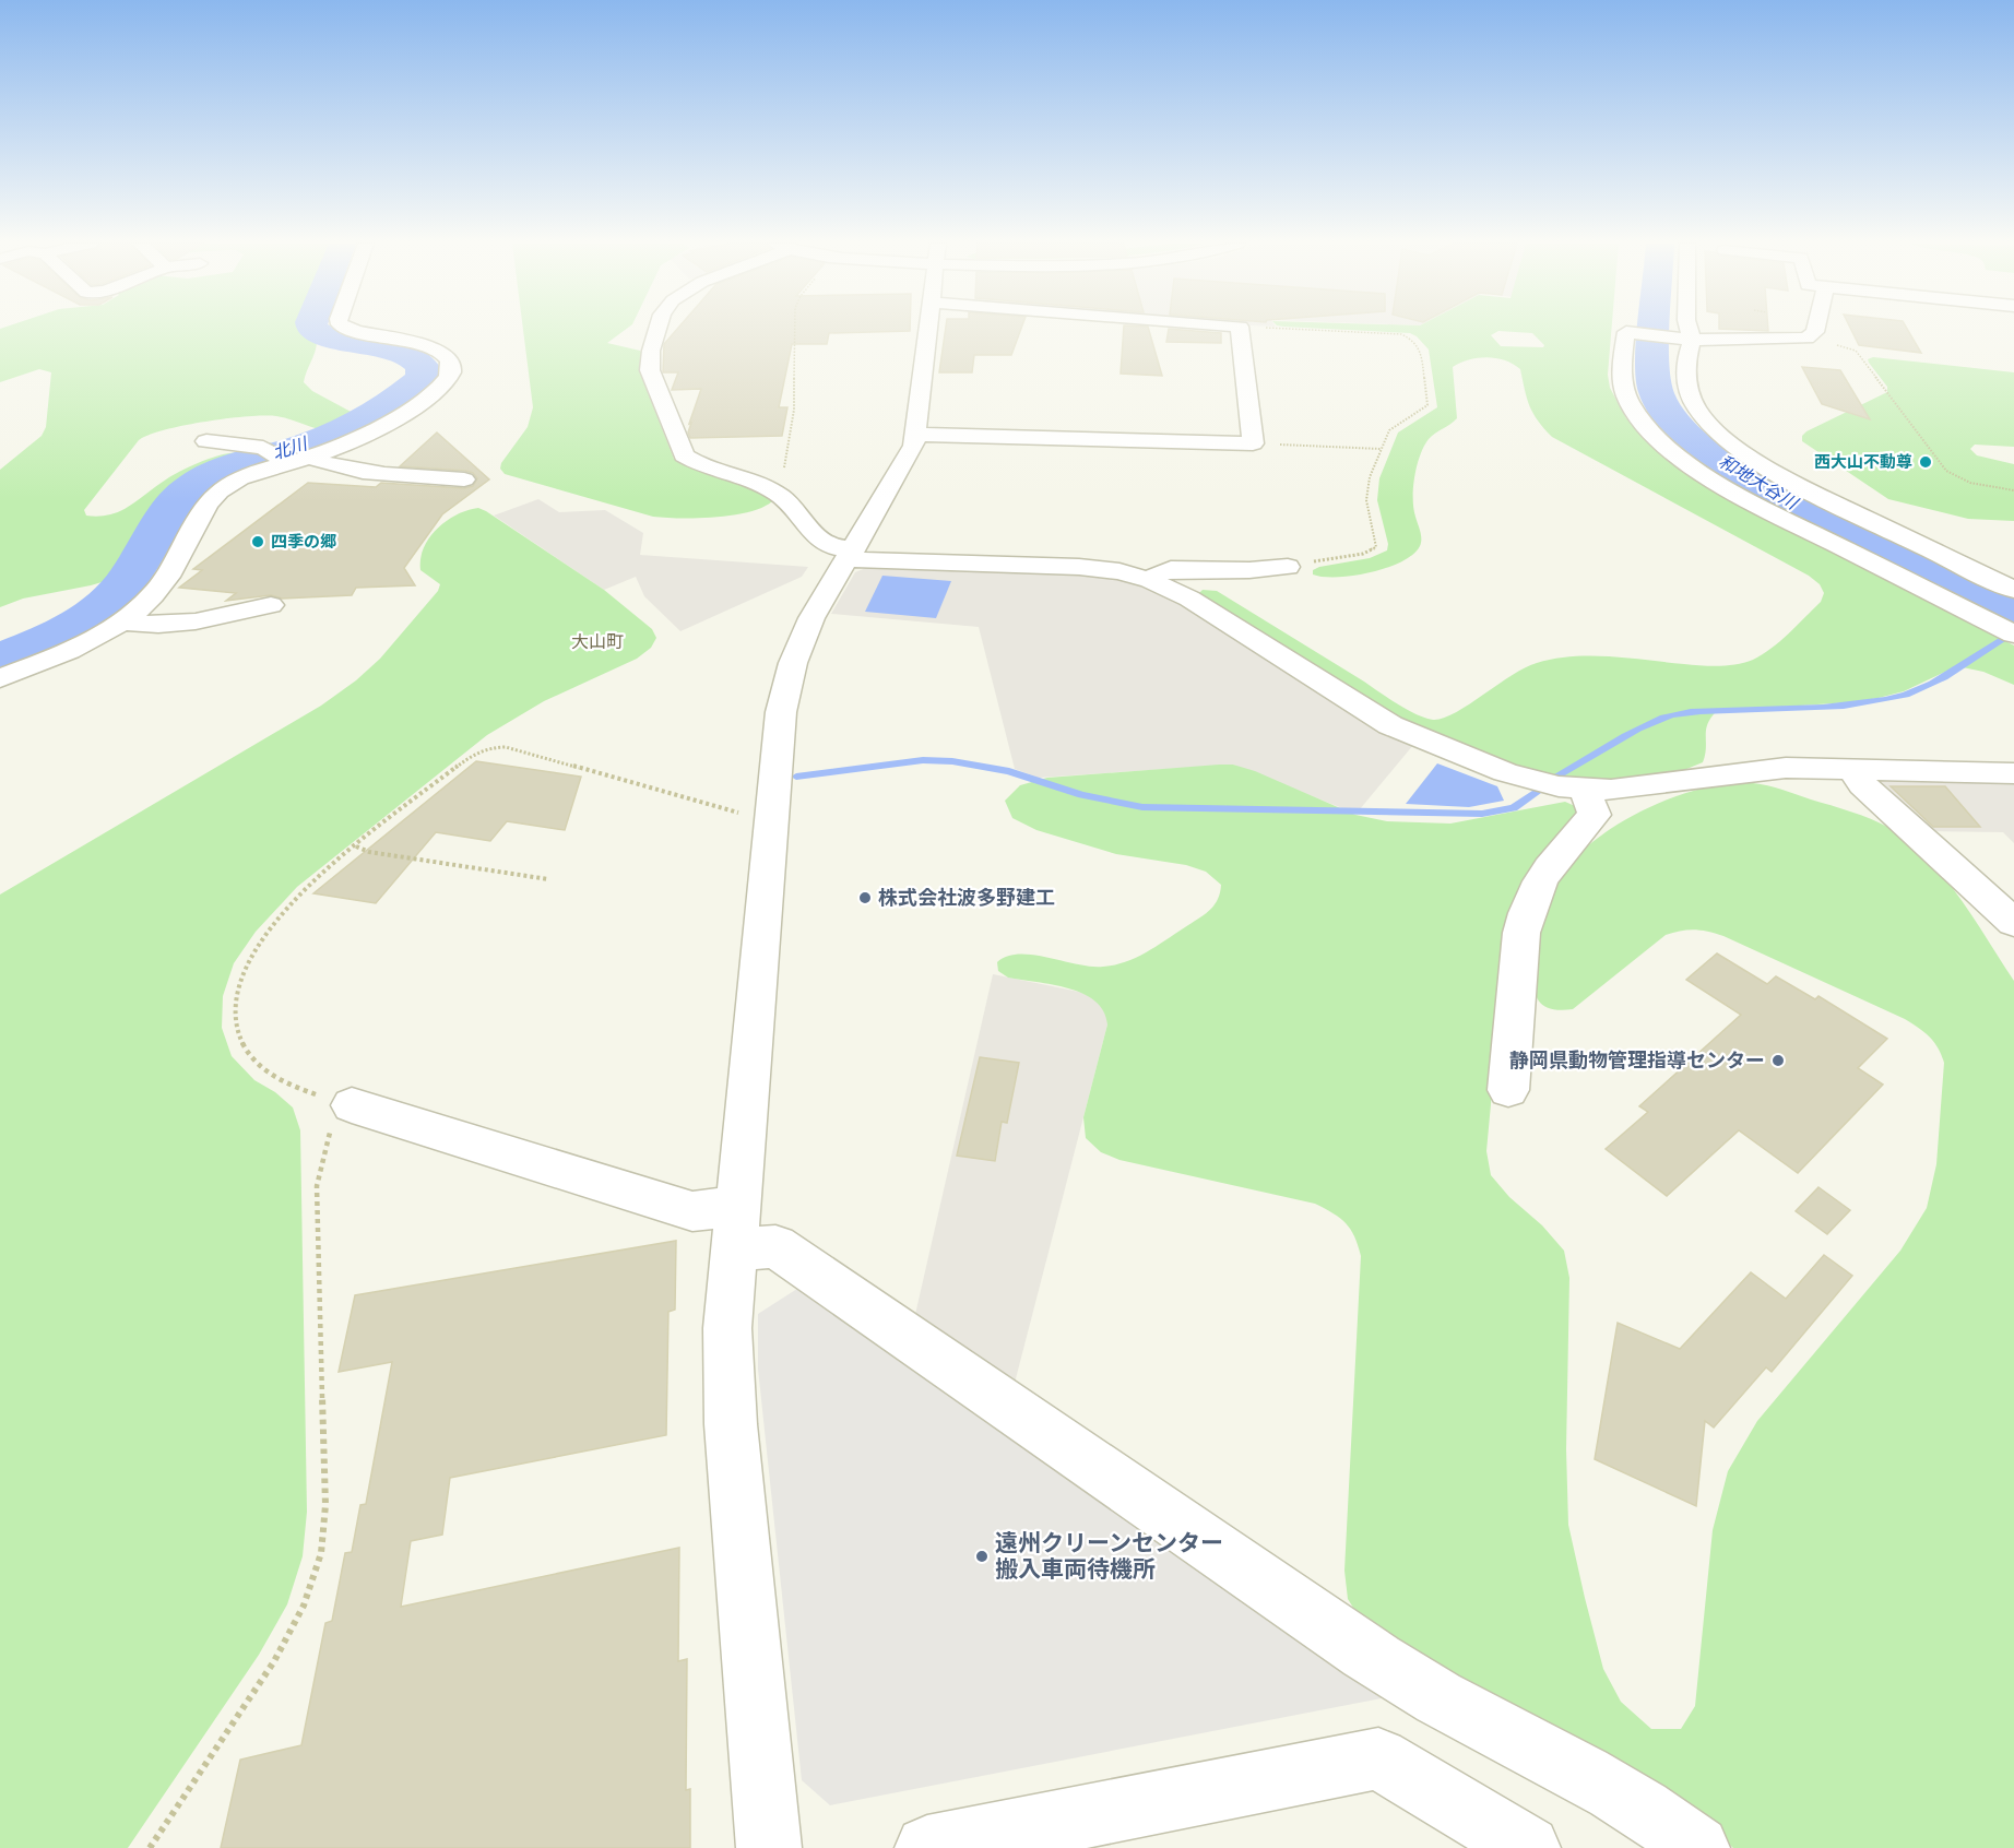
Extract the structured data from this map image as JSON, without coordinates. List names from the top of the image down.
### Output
{
  "districts": ["大山町"],
  "water": ["北川", "和地大谷川"],
  "places": [
    "西大山不動尊",
    "四季の郷",
    "株式会社波多野建工",
    "静岡県動物管理指導センター",
    "遠州クリーンセンター 搬入車両待機所"
  ]
}
